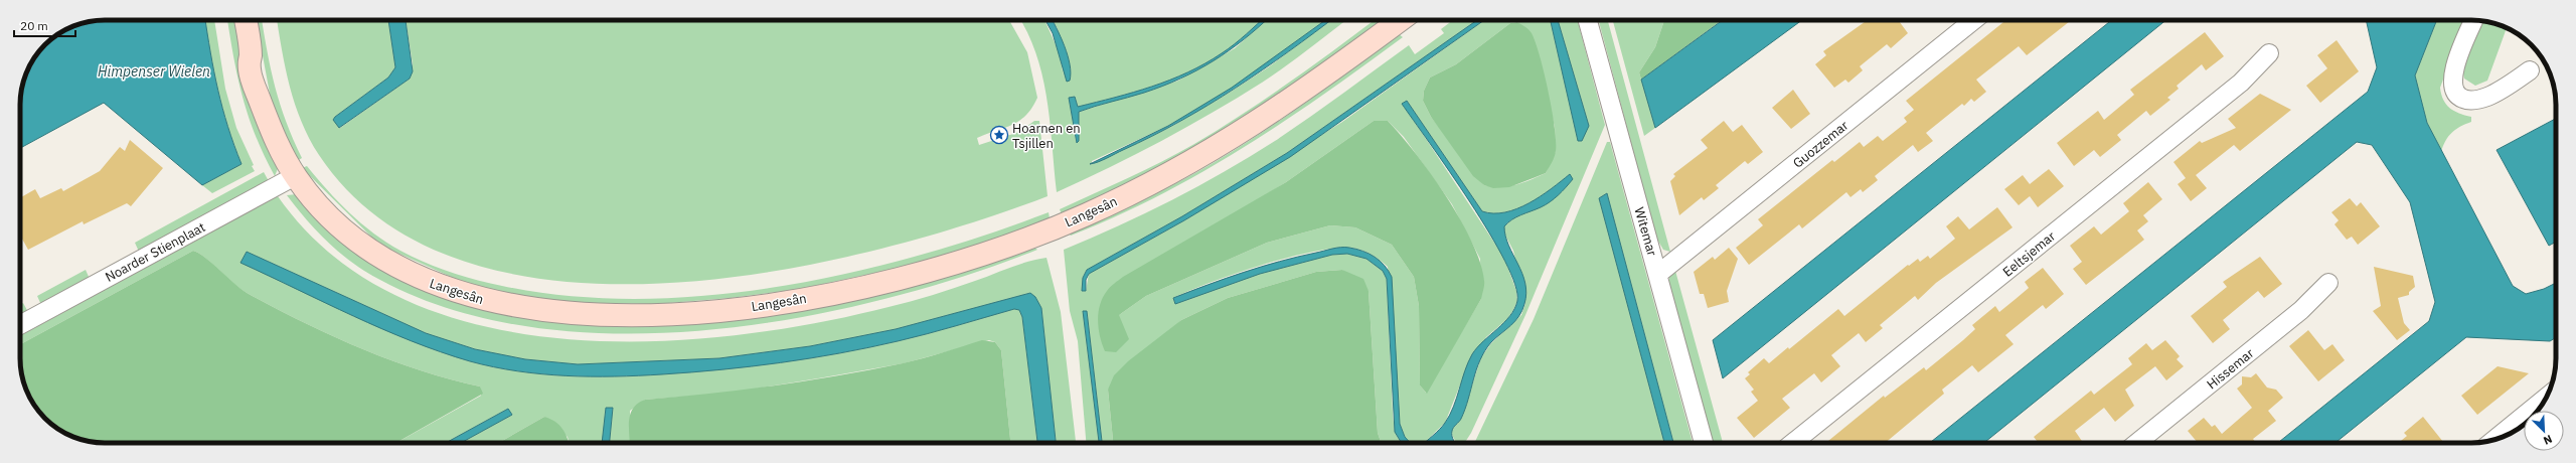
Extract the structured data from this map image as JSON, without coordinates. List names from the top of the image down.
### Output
{
  "streets": {
    "street": [
      "Guozzemar",
      "Langesân",
      "Witemar",
      "Noarder Stienplaat",
      "Eeltsjemar",
      "Hissemar"
    ]
  },
  "crossings": [
    ["Guozzemar", "Witemar"],
    ["Langesân", "Noarder Stienplaat"]
  ],
  "water": ["Himpenser Wielen"],
  "places": {
    "place": ["Hoarnen en Tsjillen"]
  },
  "scale_bar": "20 m",
  "north": "bottom right"
}
